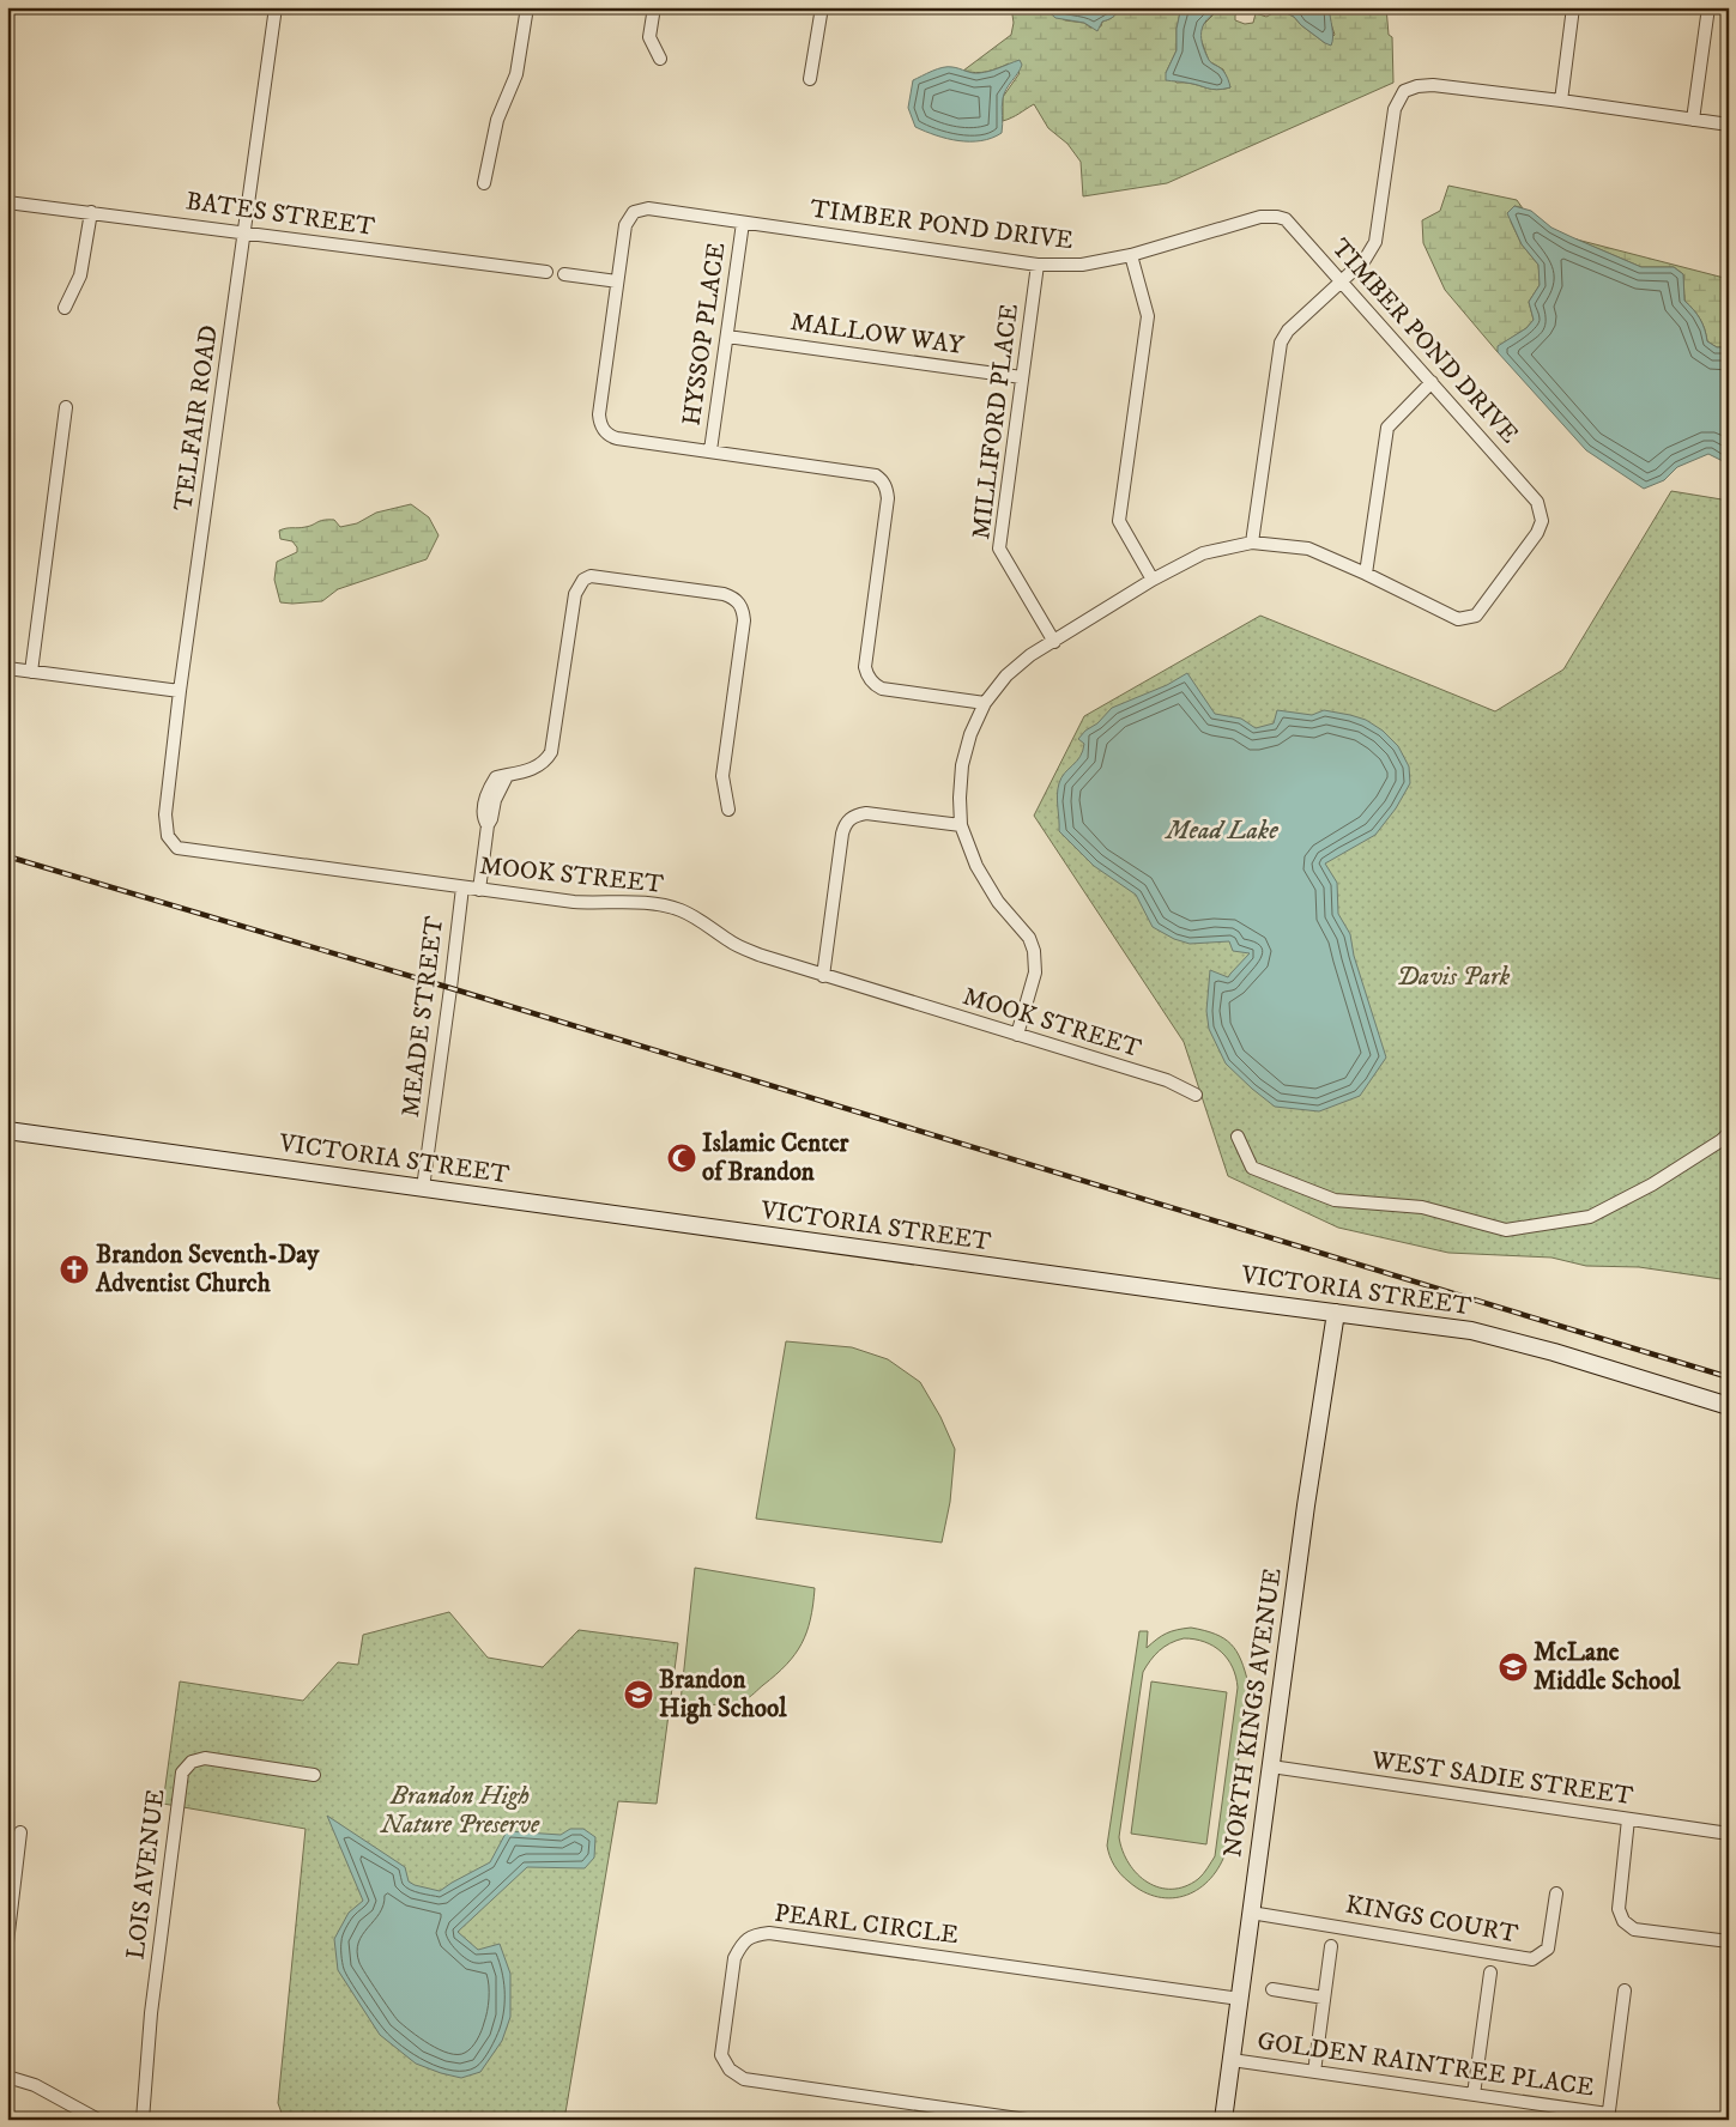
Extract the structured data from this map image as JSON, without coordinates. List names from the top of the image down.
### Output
{
  "streets": {
    "street": [
      "BATES STREET",
      "TIMBER POND DRIVE",
      "HYSSOP PLACE",
      "MALLOW WAY",
      "TELFAIR ROAD",
      "MILLIFORD PLACE",
      "MOOK STREET",
      "MEADE STREET",
      "VICTORIA STREET",
      "NORTH KINGS AVENUE",
      "WEST SADIE STREET",
      "LOIS AVENUE",
      "KINGS COURT",
      "PEARL CIRCLE",
      "GOLDEN RAINTREE PLACE"
    ]
  },
  "crossings": [
    ["BATES STREET", "TELFAIR ROAD"],
    ["TIMBER POND DRIVE", "HYSSOP PLACE"],
    ["TIMBER POND DRIVE", "MILLIFORD PLACE"],
    ["TIMBER POND DRIVE", "MOOK STREET"],
    ["HYSSOP PLACE", "MALLOW WAY"],
    ["MALLOW WAY", "MILLIFORD PLACE"],
    ["TELFAIR ROAD", "MOOK STREET"],
    ["MOOK STREET", "MEADE STREET"],
    ["MEADE STREET", "VICTORIA STREET"],
    ["VICTORIA STREET", "NORTH KINGS AVENUE"],
    ["NORTH KINGS AVENUE", "WEST SADIE STREET"],
    ["NORTH KINGS AVENUE", "KINGS COURT"],
    ["NORTH KINGS AVENUE", "PEARL CIRCLE"],
    ["NORTH KINGS AVENUE", "GOLDEN RAINTREE PLACE"]
  ],
  "water": ["Mead Lake"],
  "parks": ["Davis Park", "Brandon High Nature Preserve"],
  "places": {
    "mosque": ["Islamic Center of Brandon"],
    "church": ["Brandon Seventh-Day Adventist Church"],
    "school or university": ["McLane Middle School", "Brandon High School"]
  }
}
